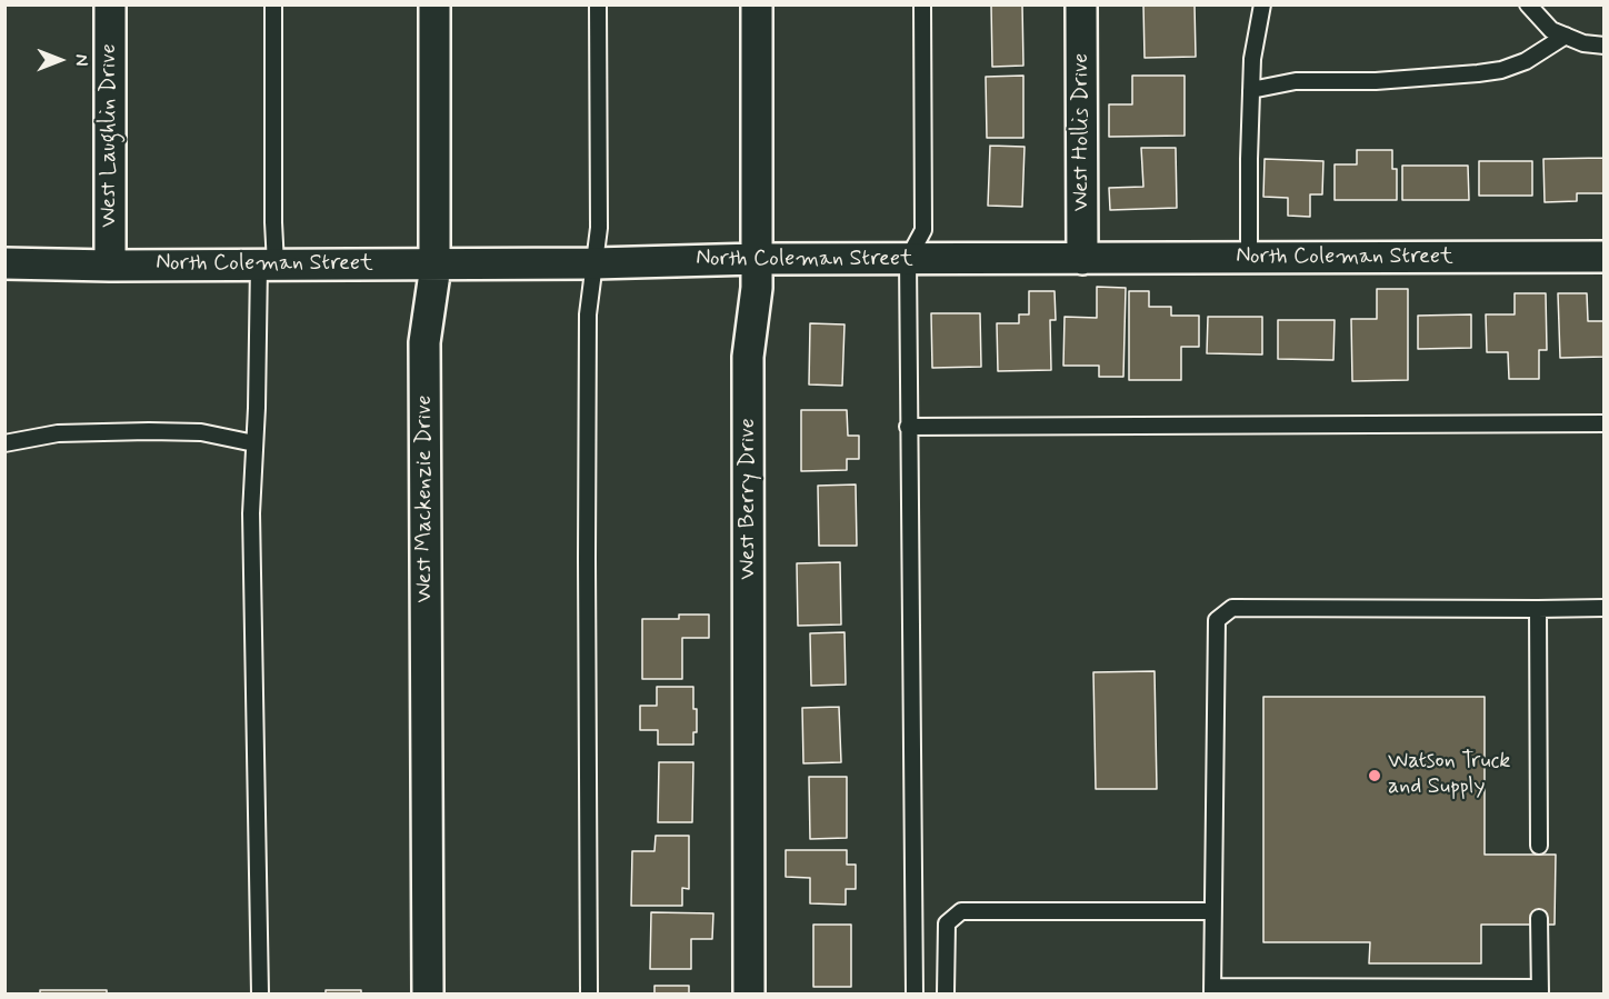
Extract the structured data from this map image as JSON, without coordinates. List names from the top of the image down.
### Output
{
  "streets": {
    "street": [
      "West Hollis Drive",
      "West Laughlin Drive",
      "North Coleman Street",
      "West Mackenzie Drive",
      "West Berry Drive"
    ]
  },
  "crossings": [
    ["West Hollis Drive", "North Coleman Street"],
    ["West Laughlin Drive", "North Coleman Street"],
    ["North Coleman Street", "West Mackenzie Drive"],
    ["North Coleman Street", "West Berry Drive"]
  ],
  "places": ["Watson Truck and Supply"],
  "north": "right"
}
